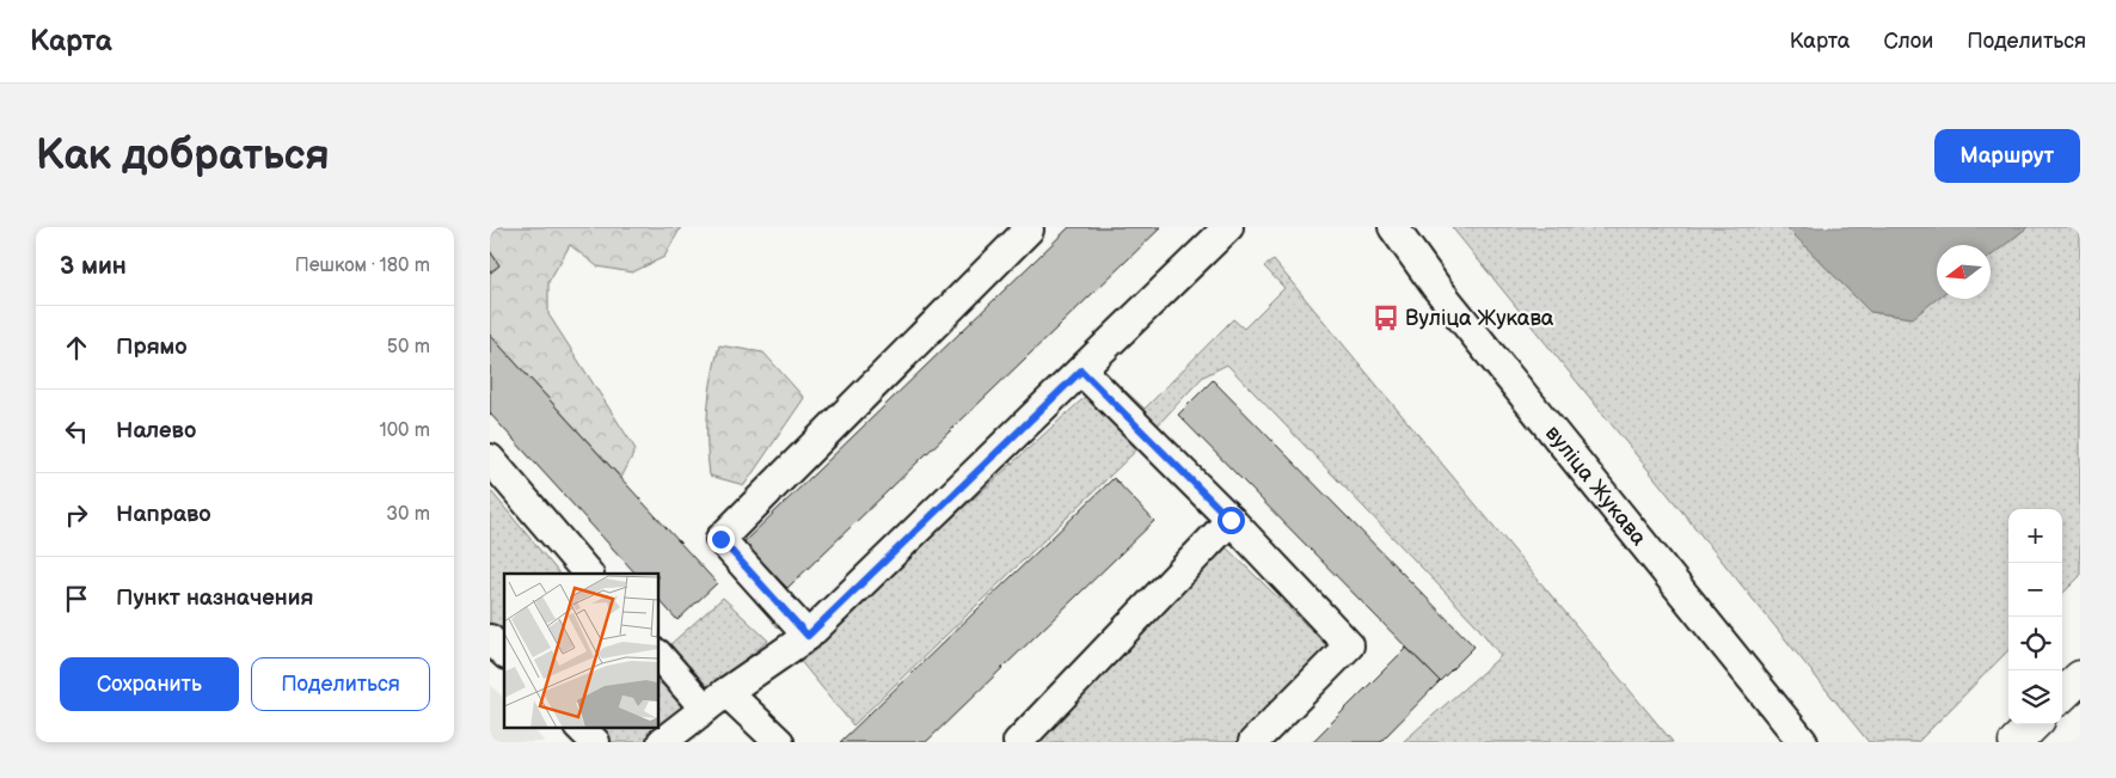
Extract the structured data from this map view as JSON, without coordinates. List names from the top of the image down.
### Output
{
  "streets": {
    "street": ["вуліца Жукава"]
  },
  "places": {
    "bus stop": ["Вуліца Жукава"]
  },
  "north": "left",
  "page": {
    "header": "Карта",
    "nav": ["Карта", "Слои", "Поделиться"],
    "buttons": [
      "Маршрут",
      ["Сохранить", "Поделиться"]
    ],
    "title": "Как добраться",
    "heading": ["3 мин", "Пешком · 180 m"],
    "list": [
      ["Прямо", "50 m"],
      ["Налево", "100 m"],
      ["Направо", "30 m"],
      "Пункт назначения"
    ],
    "map_buttons": ["+", "−"]
  }
}
